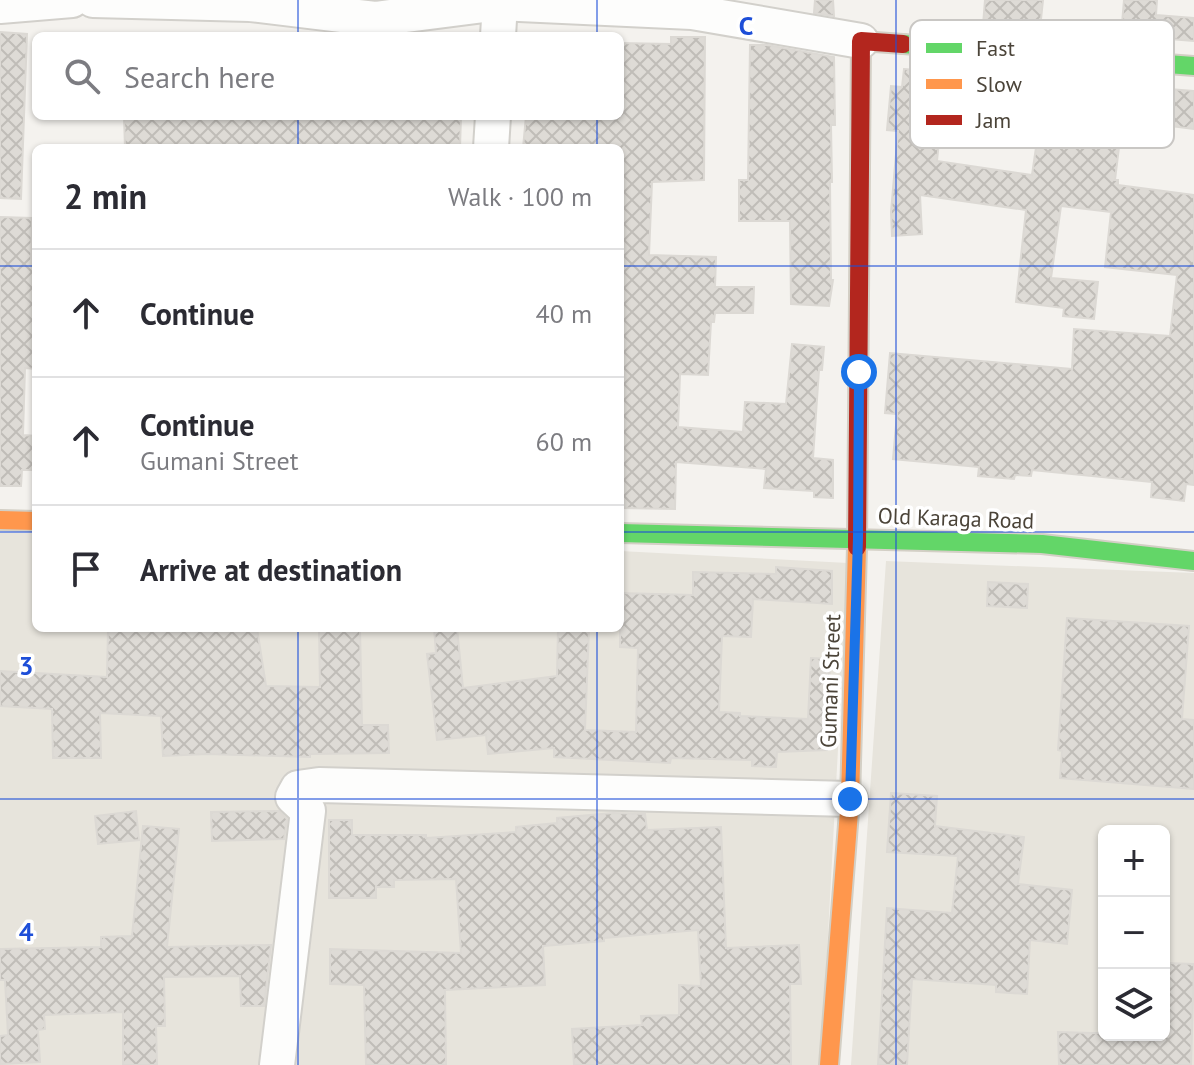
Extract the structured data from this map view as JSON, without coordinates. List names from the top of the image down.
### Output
{
  "streets": {
    "street": ["Old Karaga Road", "Gumani Street"]
  },
  "crossings": [
    ["Old Karaga Road", "Gumani Street"]
  ],
  "legend": ["Fast", "Slow", "Jam"],
  "page": {
    "search": "Search here",
    "heading": ["2 min", "Walk · 100 m"],
    "list": [
      ["Continue", "40 m"],
      ["Continue", "Gumani Street", "60 m"],
      "Arrive at destination"
    ],
    "map_buttons": ["+", "−"]
  },
  "grid": {
    "columns": ["C"],
    "rows": ["3", "4"]
  }
}
